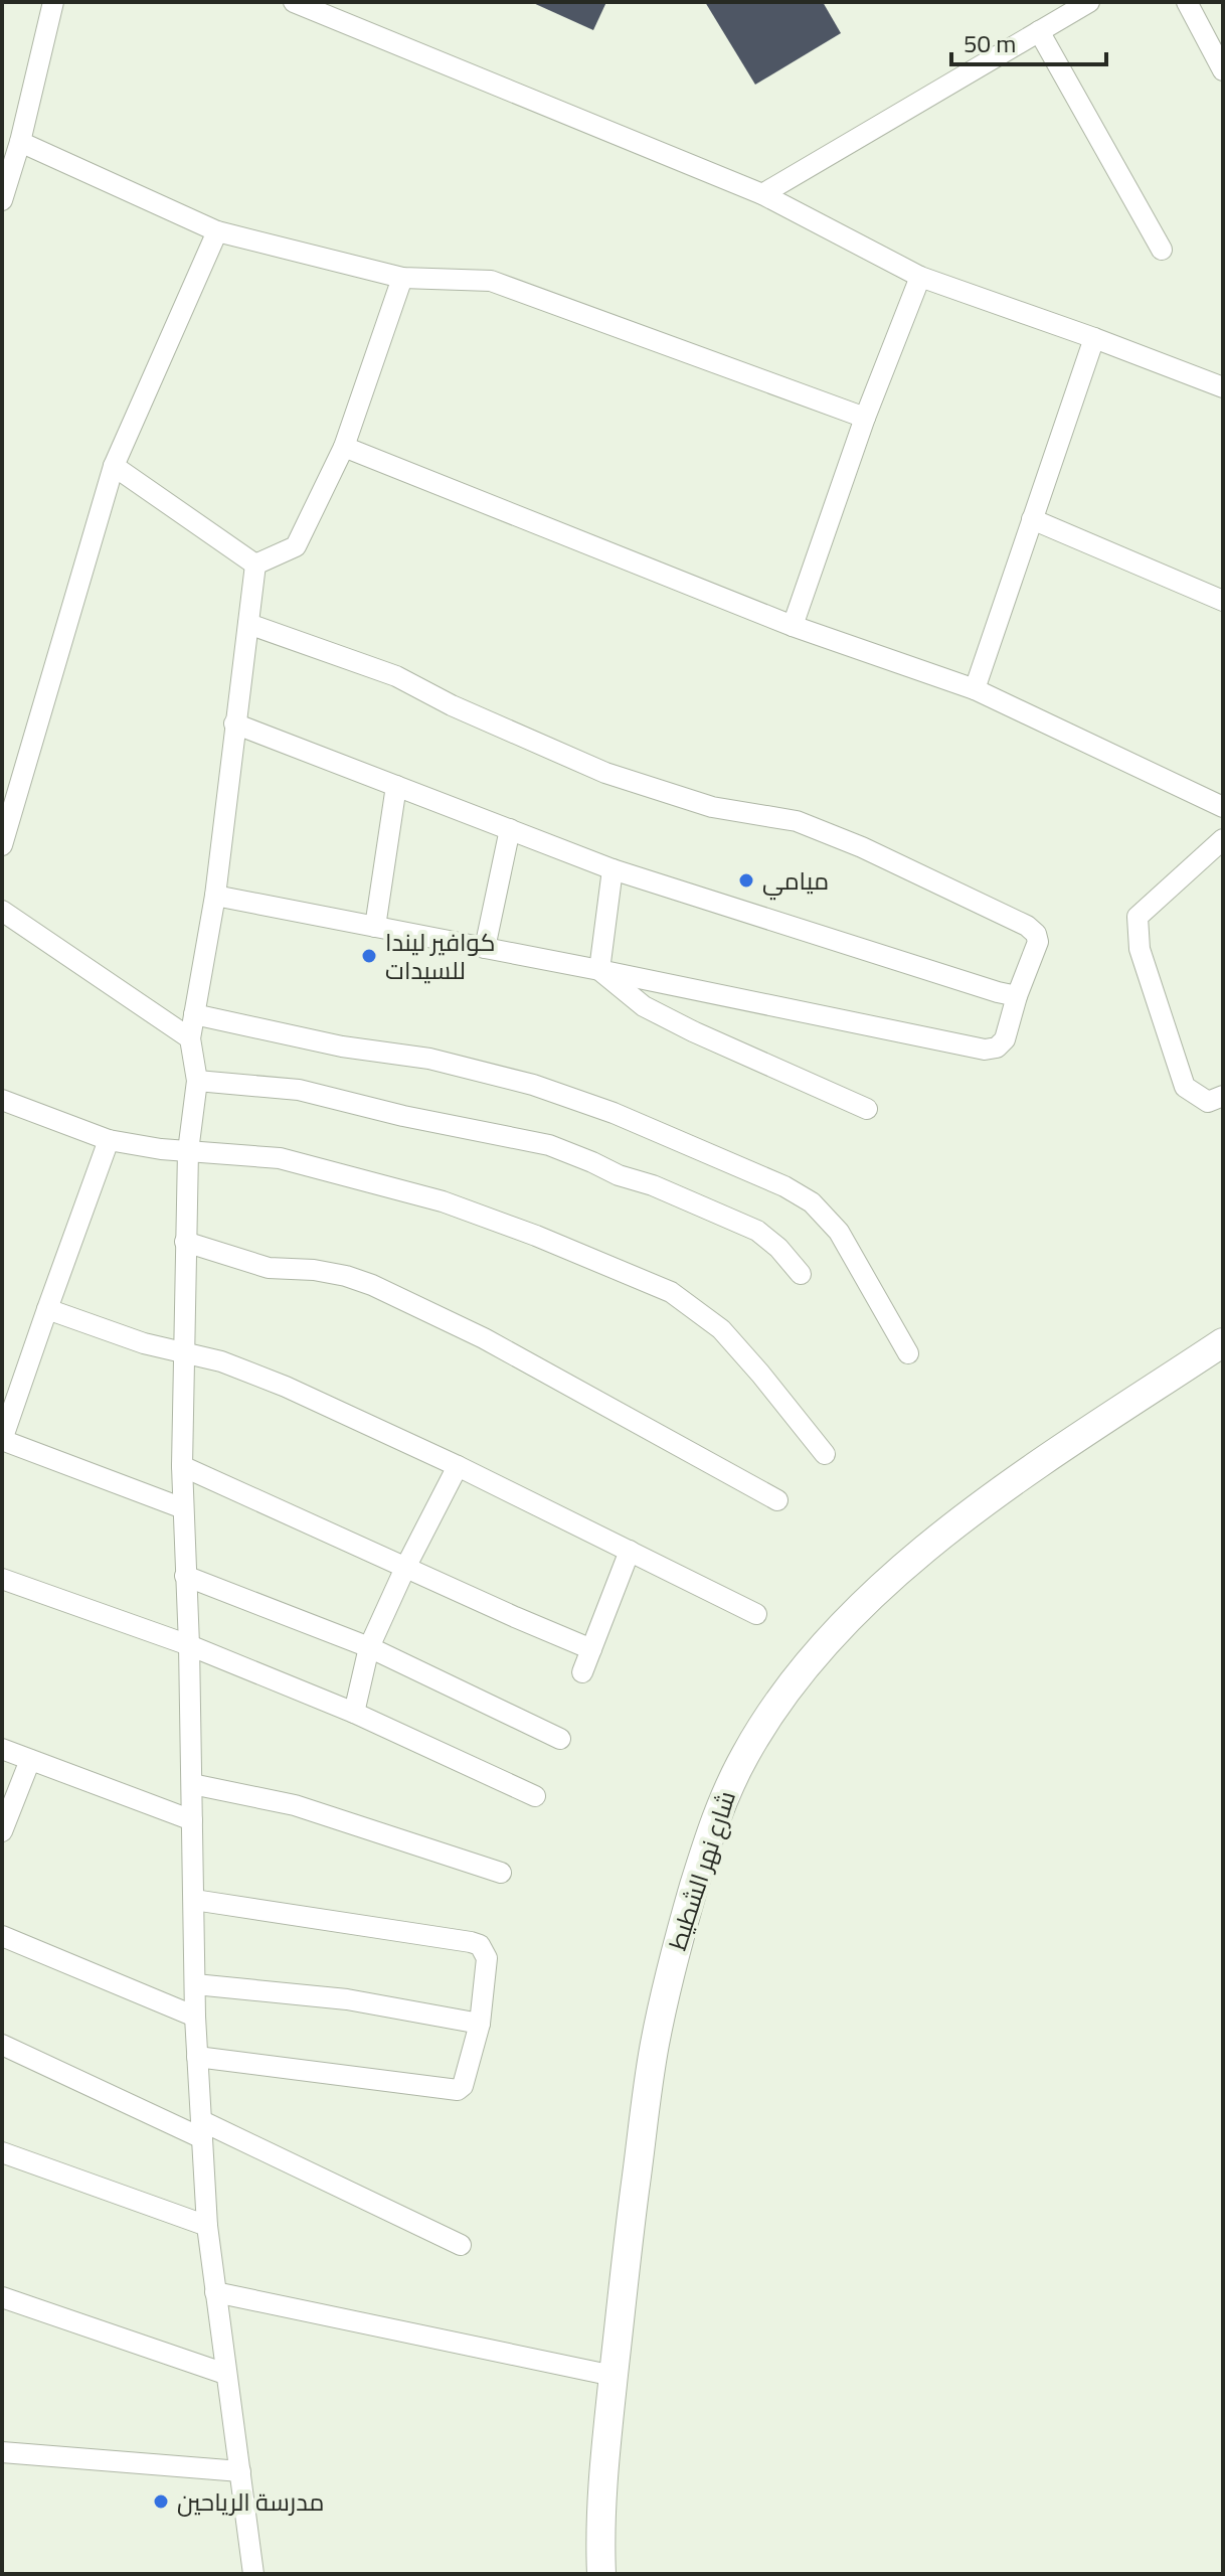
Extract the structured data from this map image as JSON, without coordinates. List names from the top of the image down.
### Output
{
  "streets": {
    "main road": ["شارع نهر الشطيط"]
  },
  "places": ["ميامي", "كوافير ليندا للسيدات", "مدرسة الرياحين"],
  "scale_bar": "50 m"
}
